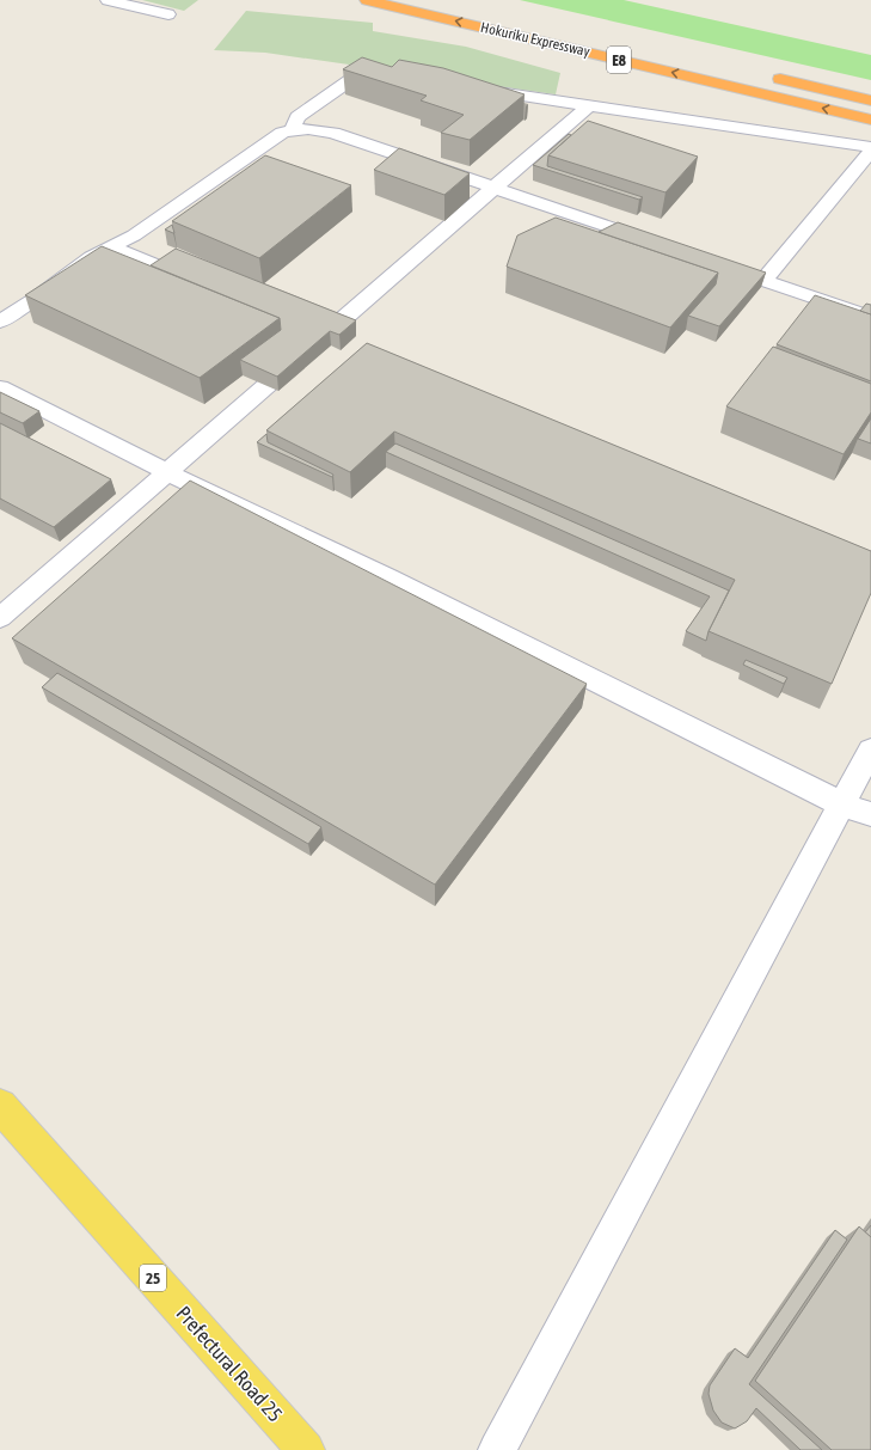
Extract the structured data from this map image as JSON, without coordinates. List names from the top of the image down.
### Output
{
  "streets": {
    "highway": ["Hokuriku Expressway", "E8"],
    "main road": ["25", "Prefectural Road 25"]
  },
  "one_way": ["Hokuriku Expressway"]
}
